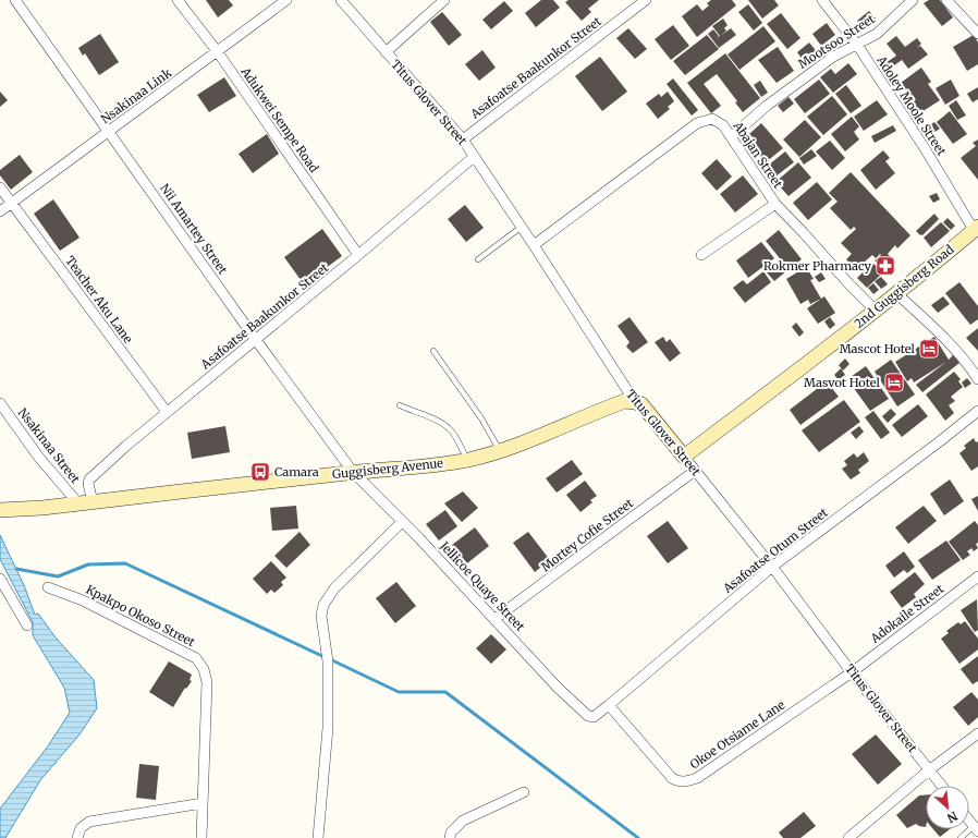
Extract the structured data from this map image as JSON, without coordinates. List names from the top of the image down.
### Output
{
  "streets": {
    "main road": ["Titus Glover Street", "2nd Guggisberg Road", "Guggisberg Avenue"],
    "street": [
      "Mootsoo Street",
      "Asafoatse Baakunkor Street",
      "Nsakinaa Link",
      "Adoley Moole Street",
      "Adukwei Sempe Road",
      "Abajan Street",
      "Nii Amartey Street",
      "Teacher Aku Lane",
      "Nsakinaa Street",
      "Mortey Cofie Street",
      "Asafoatse Otum Street",
      "Jellicoe Quaye Street",
      "Adokaile Street",
      "Kpakpo Okoso Street",
      "Okoe Otsiame Lane"
    ]
  },
  "crossings": [
    ["Mootsoo Street", "Adoley Moole Street"],
    ["Mootsoo Street", "Abajan Street"],
    ["Asafoatse Baakunkor Street", "Titus Glover Street"],
    ["Asafoatse Baakunkor Street", "Adukwei Sempe Road"],
    ["Asafoatse Baakunkor Street", "Nii Amartey Street"],
    ["Asafoatse Baakunkor Street", "Teacher Aku Lane"],
    ["Asafoatse Baakunkor Street", "Guggisberg Avenue"],
    ["Nsakinaa Link", "Adukwei Sempe Road"],
    ["Nsakinaa Link", "Nii Amartey Street"],
    ["Nsakinaa Link", "Teacher Aku Lane"],
    ["Titus Glover Street", "Abajan Street"],
    ["Titus Glover Street", "2nd Guggisberg Road"],
    ["Titus Glover Street", "Guggisberg Avenue"],
    ["Titus Glover Street", "Mortey Cofie Street"],
    ["Titus Glover Street", "Asafoatse Otum Street"],
    ["Titus Glover Street", "Adokaile Street"],
    ["Titus Glover Street", "Okoe Otsiame Lane"],
    ["Adoley Moole Street", "2nd Guggisberg Road"],
    ["Abajan Street", "2nd Guggisberg Road"],
    ["Nii Amartey Street", "Guggisberg Avenue"],
    ["Nii Amartey Street", "Jellicoe Quaye Street"],
    ["Nsakinaa Street", "Guggisberg Avenue"],
    ["Guggisberg Avenue", "Jellicoe Quaye Street"],
    ["Mortey Cofie Street", "Jellicoe Quaye Street"],
    ["Asafoatse Otum Street", "Jellicoe Quaye Street"],
    ["Asafoatse Otum Street", "Okoe Otsiame Lane"],
    ["Adokaile Street", "Okoe Otsiame Lane"]
  ],
  "places": {
    "pharmacy": ["Rokmer Pharmacy"],
    "hotel": ["Mascot Hotel", "Masvot Hotel"],
    "bus stop": ["Camara"]
  },
  "north": "bottom right"
}
